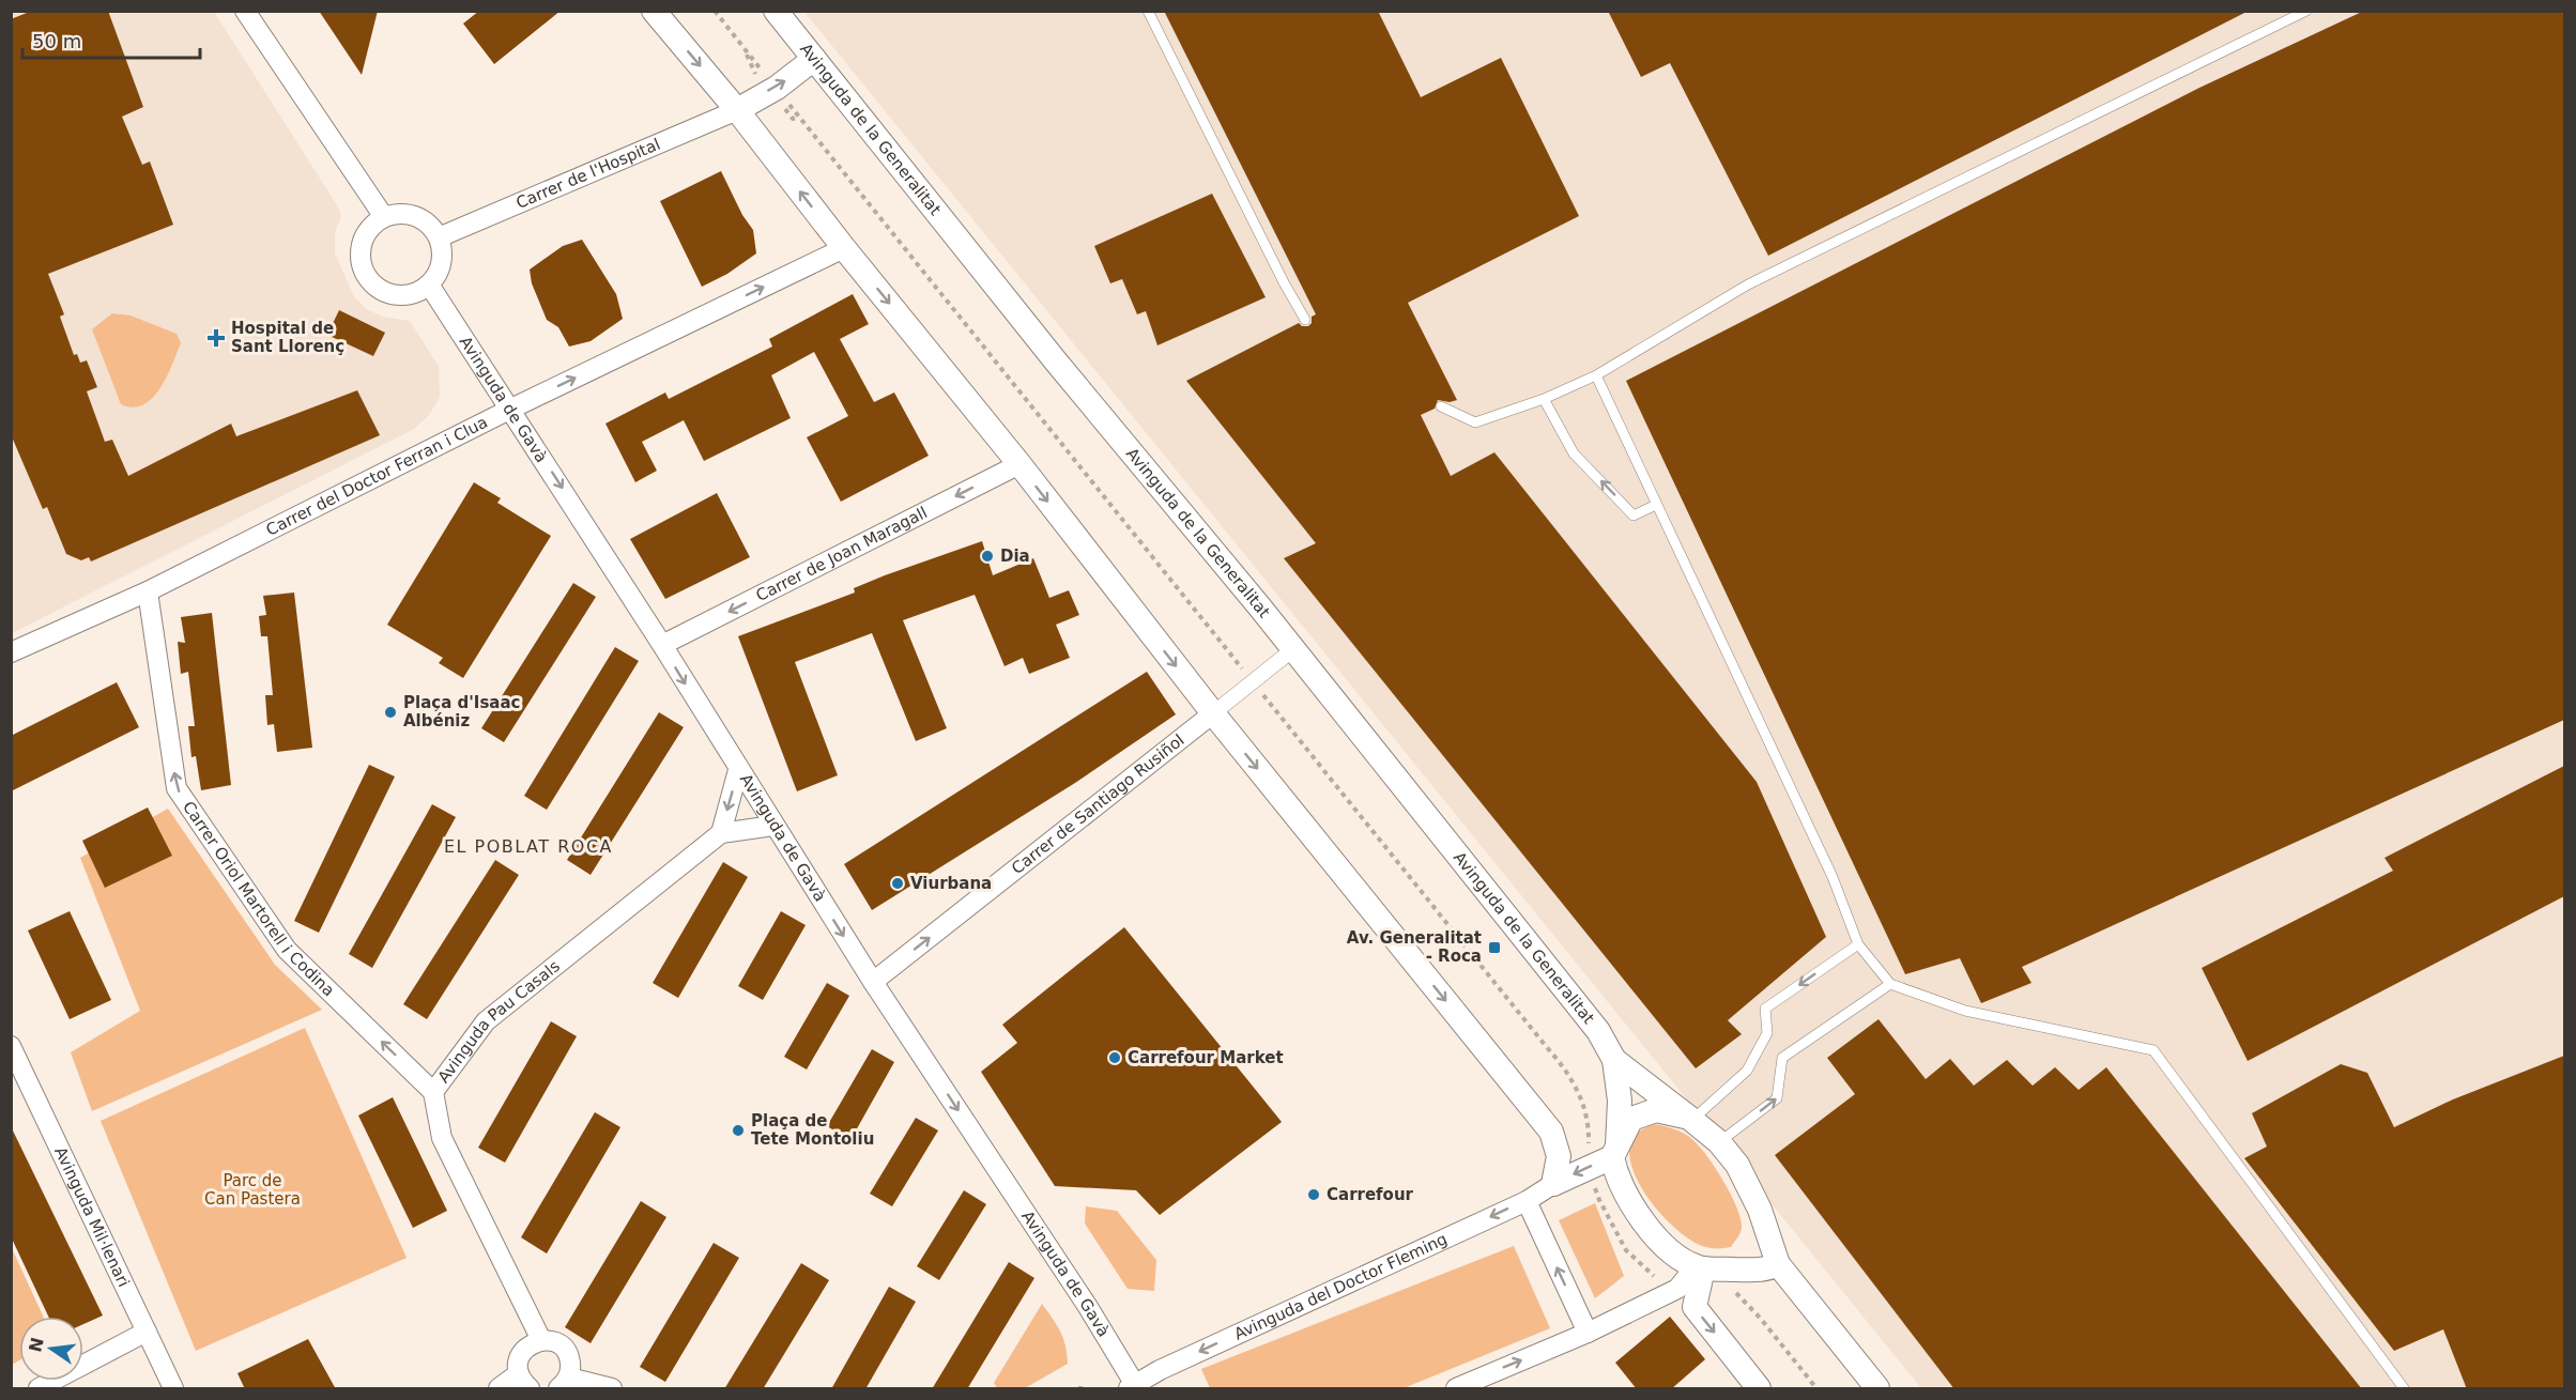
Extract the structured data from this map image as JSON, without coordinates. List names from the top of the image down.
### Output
{
  "streets": {
    "street": [
      "Avinguda de la Generalitat",
      "Carrer de l'Hospital",
      "Avinguda de Gavà",
      "Carrer del Doctor Ferran i Clua",
      "Carrer de Joan Maragall",
      "Carrer de Santiago Rusiñol",
      "Carrer Oriol Martorell i Codina",
      "Avinguda Pau Casals",
      "Avinguda Mil·lenari",
      "Avinguda del Doctor Fleming"
    ]
  },
  "crossings": [
    ["Avinguda de la Generalitat", "Carrer de Santiago Rusiñol"],
    ["Carrer de l'Hospital", "Avinguda de Gavà"],
    ["Avinguda de Gavà", "Carrer del Doctor Ferran i Clua"],
    ["Avinguda de Gavà", "Carrer de Joan Maragall"],
    ["Avinguda de Gavà", "Carrer de Santiago Rusiñol"],
    ["Avinguda de Gavà", "Avinguda del Doctor Fleming"],
    ["Carrer del Doctor Ferran i Clua", "Carrer Oriol Martorell i Codina"],
    ["Carrer Oriol Martorell i Codina", "Avinguda Pau Casals"]
  ],
  "one_way": [
    "Avinguda de Gavà",
    "Carrer del Doctor Ferran i Clua",
    "Carrer de Joan Maragall",
    "Carrer de Santiago Rusiñol",
    "Carrer Oriol Martorell i Codina"
  ],
  "districts": ["EL POBLAT ROCA"],
  "parks": ["Parc de Can Pastera"],
  "places": {
    "health": ["Hospital de Sant Llorenç"],
    "other": [
      "Dia",
      "Plaça d'Isaac Albéniz",
      "Viurbana",
      "Carrefour Market",
      "Plaça de Tete Montoliu",
      "Carrefour"
    ],
    "transit": ["Av. Generalitat - Roca"]
  },
  "scale_bar": "50 m",
  "north": "left"
}
